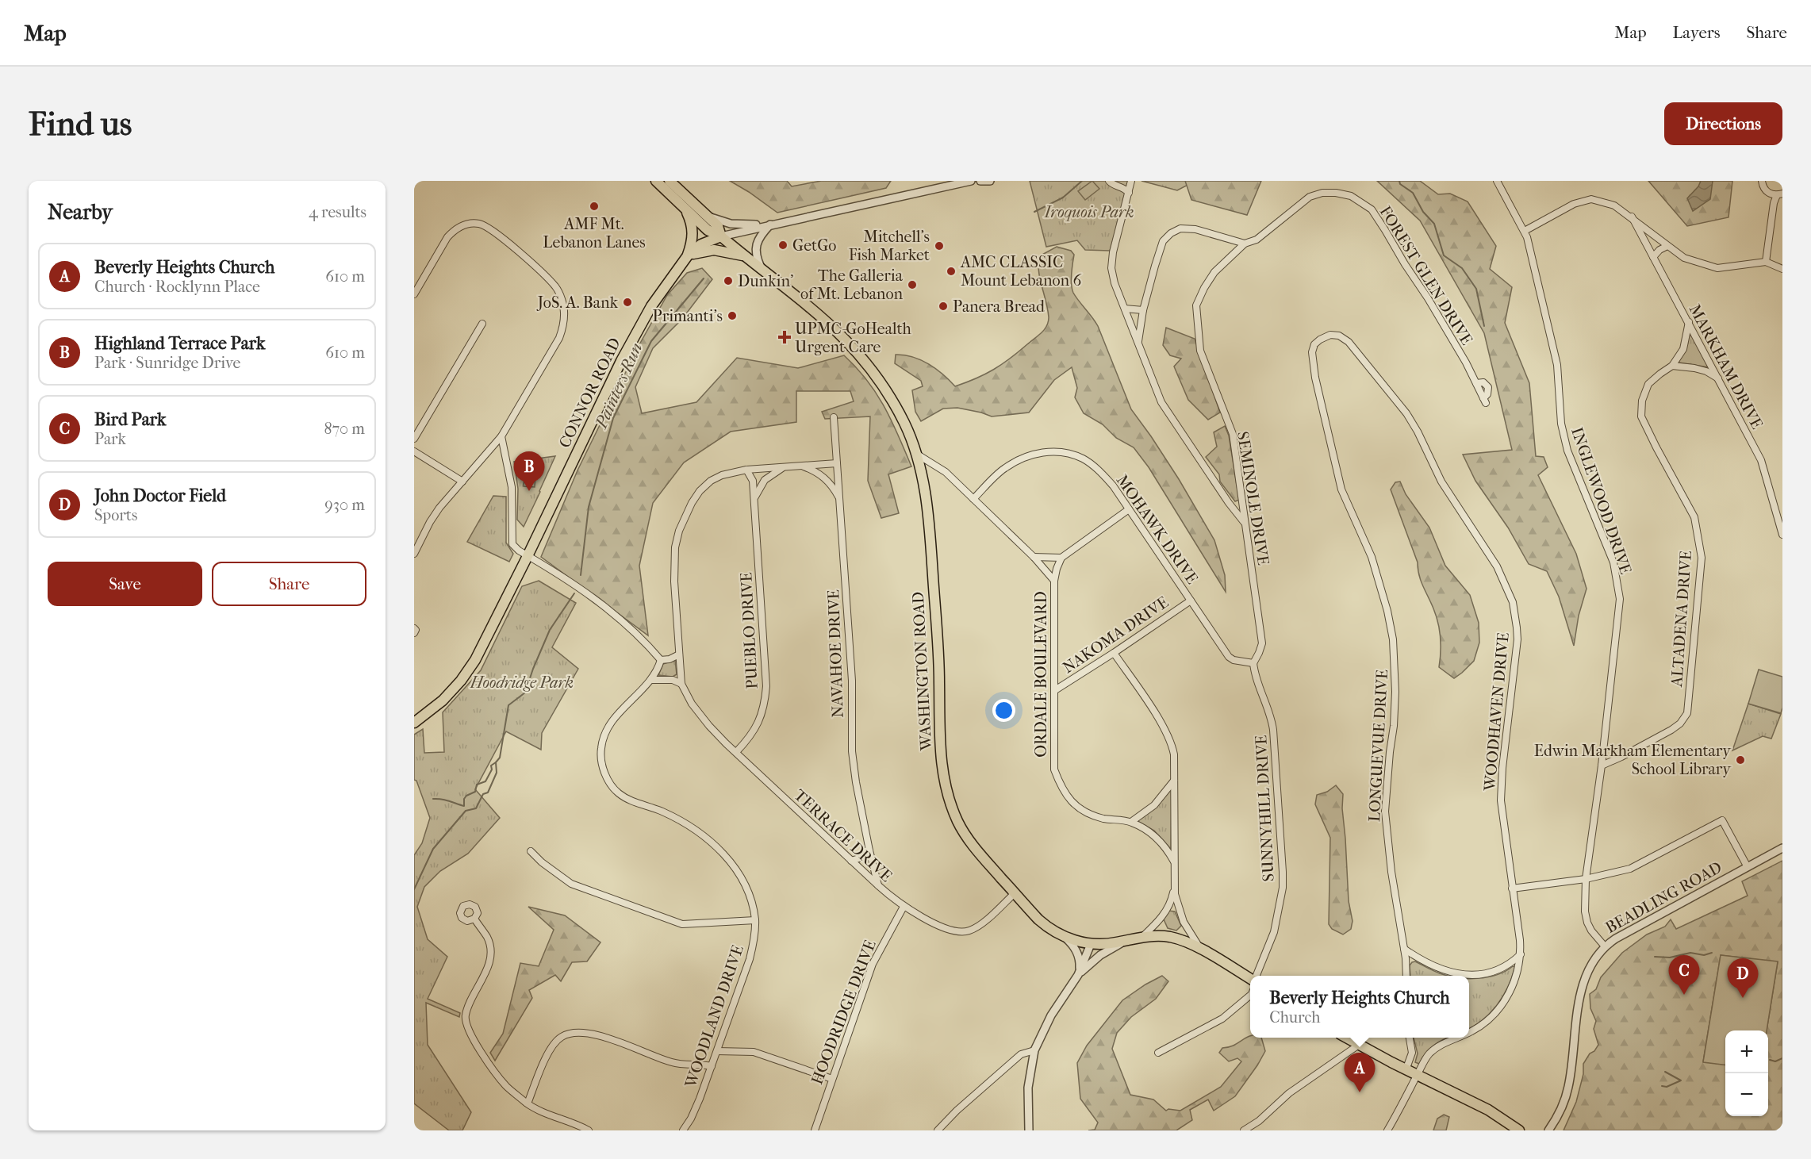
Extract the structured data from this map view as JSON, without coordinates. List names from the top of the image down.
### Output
{
  "streets": {
    "main road": ["CONNOR ROAD", "WASHINGTON ROAD"],
    "street": [
      "FOREST GLEN DRIVE",
      "MARKHAM DRIVE",
      "SEMINOLE DRIVE",
      "INGLEWOOD DRIVE",
      "MOHAWK DRIVE",
      "ALTADENA DRIVE",
      "PUEBLO DRIVE",
      "NAKOMA DRIVE",
      "NAVAHOE DRIVE",
      "ORDALE BOULEVARD",
      "WOODHAVEN DRIVE",
      "LONGUEVUE DRIVE",
      "SUNNYHILL DRIVE",
      "TERRACE DRIVE",
      "BEADLING ROAD",
      "HOODRIDGE DRIVE",
      "WOODLAND DRIVE"
    ]
  },
  "crossings": [
    ["FOREST GLEN DRIVE", "SEMINOLE DRIVE"],
    ["MARKHAM DRIVE", "ALTADENA DRIVE"],
    ["CONNOR ROAD", "WASHINGTON ROAD"],
    ["SEMINOLE DRIVE", "MOHAWK DRIVE"],
    ["SEMINOLE DRIVE", "SUNNYHILL DRIVE"],
    ["INGLEWOOD DRIVE", "ALTADENA DRIVE"],
    ["INGLEWOOD DRIVE", "BEADLING ROAD"],
    ["MOHAWK DRIVE", "NAKOMA DRIVE"],
    ["MOHAWK DRIVE", "ORDALE BOULEVARD"],
    ["MOHAWK DRIVE", "SUNNYHILL DRIVE"],
    ["PUEBLO DRIVE", "TERRACE DRIVE"],
    ["NAKOMA DRIVE", "ORDALE BOULEVARD"],
    ["NAVAHOE DRIVE", "TERRACE DRIVE"],
    ["WASHINGTON ROAD", "ORDALE BOULEVARD"],
    ["WASHINGTON ROAD", "TERRACE DRIVE"],
    ["WOODHAVEN DRIVE", "LONGUEVUE DRIVE"],
    ["TERRACE DRIVE", "HOODRIDGE DRIVE"]
  ],
  "water": ["Painters Run"],
  "parks": ["Iroquois Park", "Hoodridge Park"],
  "places": {
    "other": [
      "AMF Mt. Lebanon Lanes",
      "GetGo",
      "Mitchell's Fish Market",
      "AMC CLASSIC Mount Lebanon 6",
      "Dunkin'",
      "The Galleria of Mt. Lebanon",
      "JoS. A. Bank",
      "Panera Bread",
      "Primanti's",
      "Edwin Markham Elementary School Library"
    ],
    "health": ["UPMC-GoHealth Urgent Care"]
  },
  "page": {
    "header": "Map",
    "nav": ["Map", "Layers", "Share"],
    "buttons": [
      "Directions",
      ["Save", "Share"]
    ],
    "title": "Find us",
    "heading": ["Nearby", "4 results"],
    "list": [
      {
        "mark": "A",
        "name": "Beverly Heights Church",
        "note": "Church · Rocklynn Place",
        "value": "610 m"
      },
      {
        "mark": "B",
        "name": "Highland Terrace Park",
        "note": "Park · Sunridge Drive",
        "value": "610 m"
      },
      {
        "mark": "C",
        "name": "Bird Park",
        "note": "Park",
        "value": "870 m"
      },
      {
        "mark": "D",
        "name": "John Doctor Field",
        "note": "Sports",
        "value": "930 m"
      }
    ],
    "pins": [
      "B",
      "C",
      "D",
      "A"
    ],
    "popup": ["Beverly Heights Church", "Church"],
    "map_buttons": ["+", "−"]
  }
}
